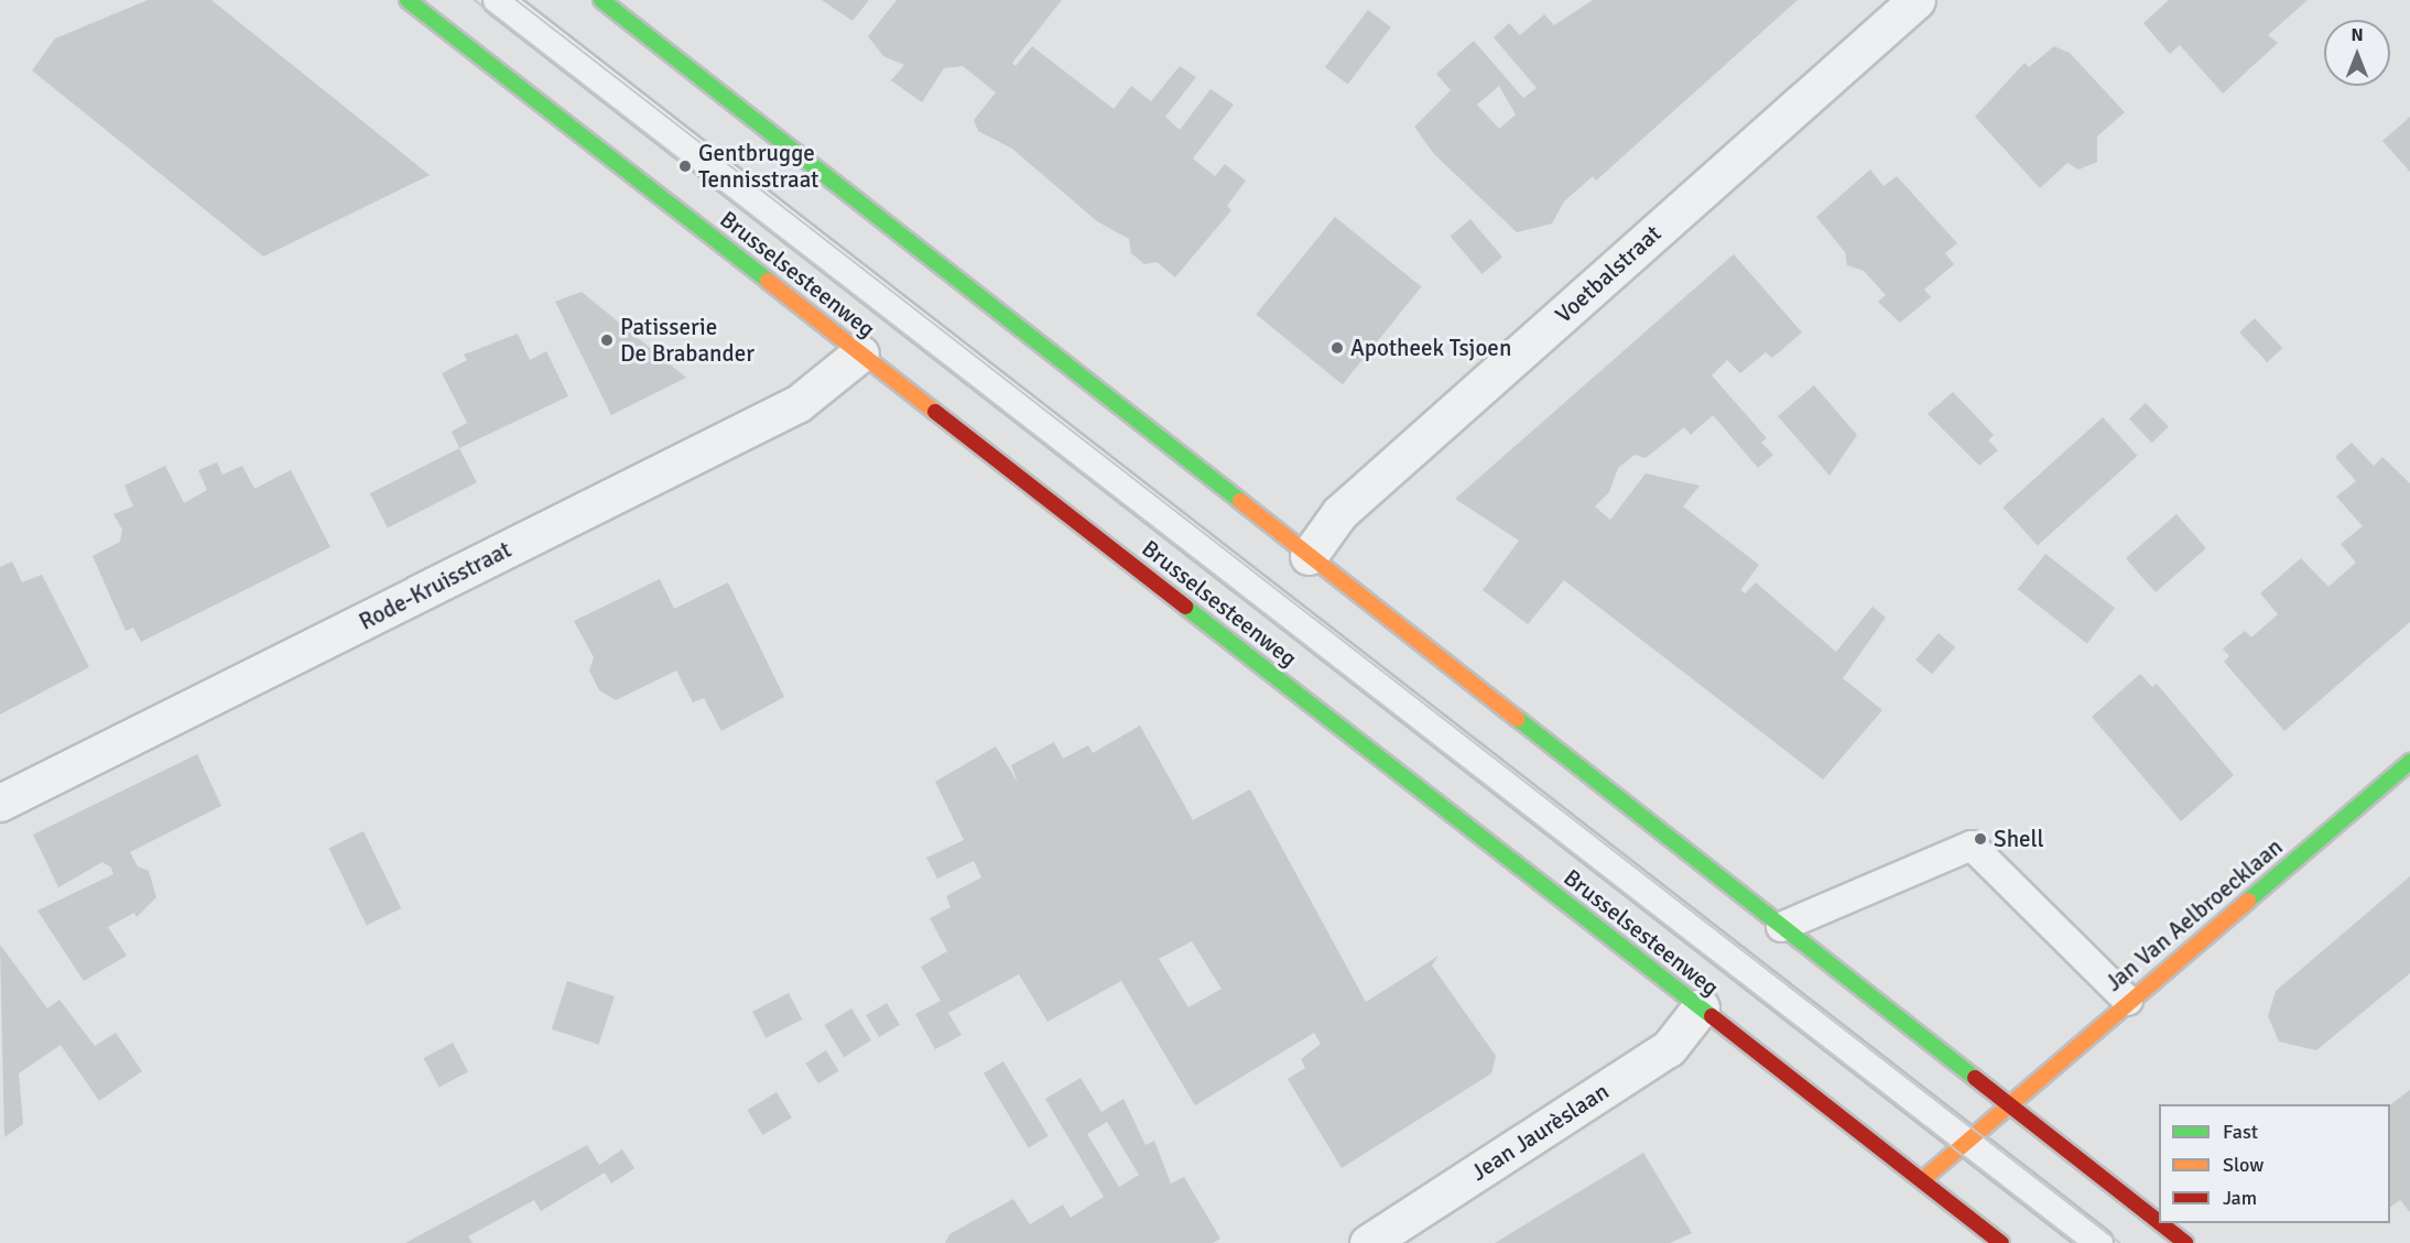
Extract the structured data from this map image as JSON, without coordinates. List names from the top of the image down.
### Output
{
  "streets": {
    "main road": ["Brusselsesteenweg", "Jan Van Aelbroecklaan"],
    "street": ["Voetbalstraat", "Rode-Kruisstraat", "Jean Jaurèslaan"]
  },
  "crossings": [
    ["Brusselsesteenweg", "Rode-Kruisstraat"],
    ["Brusselsesteenweg", "Jan Van Aelbroecklaan"],
    ["Brusselsesteenweg", "Jean Jaurèslaan"]
  ],
  "places": [
    "Gentbrugge Tennisstraat",
    "Patisserie De Brabander",
    "Apotheek Tsjoen",
    "Shell"
  ],
  "legend": ["Fast", "Slow", "Jam"],
  "north": "top"
}
